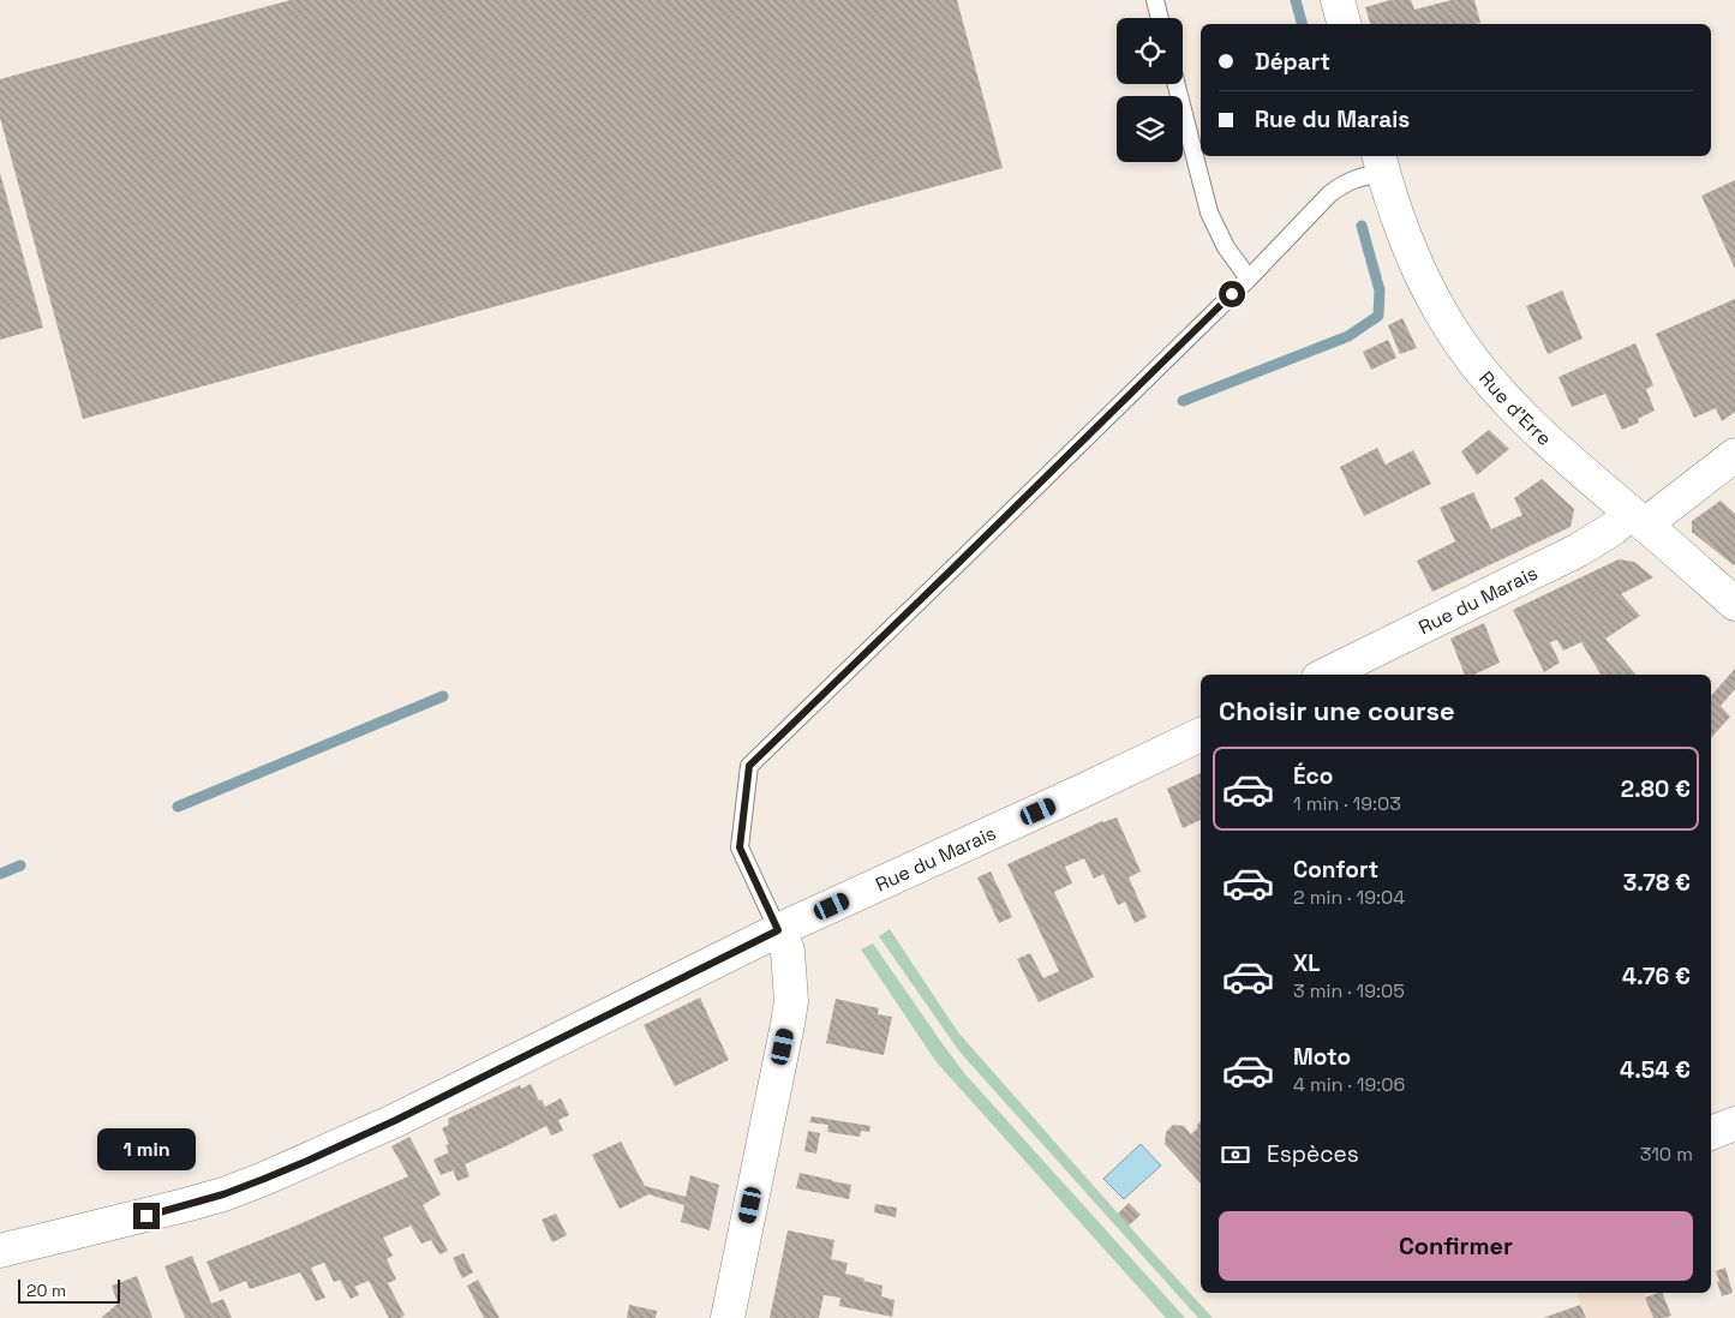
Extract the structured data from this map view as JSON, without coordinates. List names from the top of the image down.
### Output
{
  "streets": {
    "street": ["Rue d'Erre", "Rue du Marais"]
  },
  "crossings": [
    ["Rue d'Erre", "Rue du Marais"]
  ],
  "scale_bar": "20 m",
  "page": {
    "banner": ["Départ", "Rue du Marais"],
    "heading": "Choisir une course",
    "list": [
      {
        "name": "Éco",
        "note": "1 min · 19:03",
        "value": "2.80 €"
      },
      {
        "name": "Confort",
        "note": "2 min · 19:04",
        "value": "3.78 €"
      },
      {
        "name": "XL",
        "note": "3 min · 19:05",
        "value": "4.76 €"
      },
      {
        "name": "Moto",
        "note": "4 min · 19:06",
        "value": "4.54 €"
      }
    ],
    "pay": ["Espèces", "310 m"],
    "bubble": "1 min",
    "buttons": "Confirmer",
    "scale": "20 m"
  }
}
